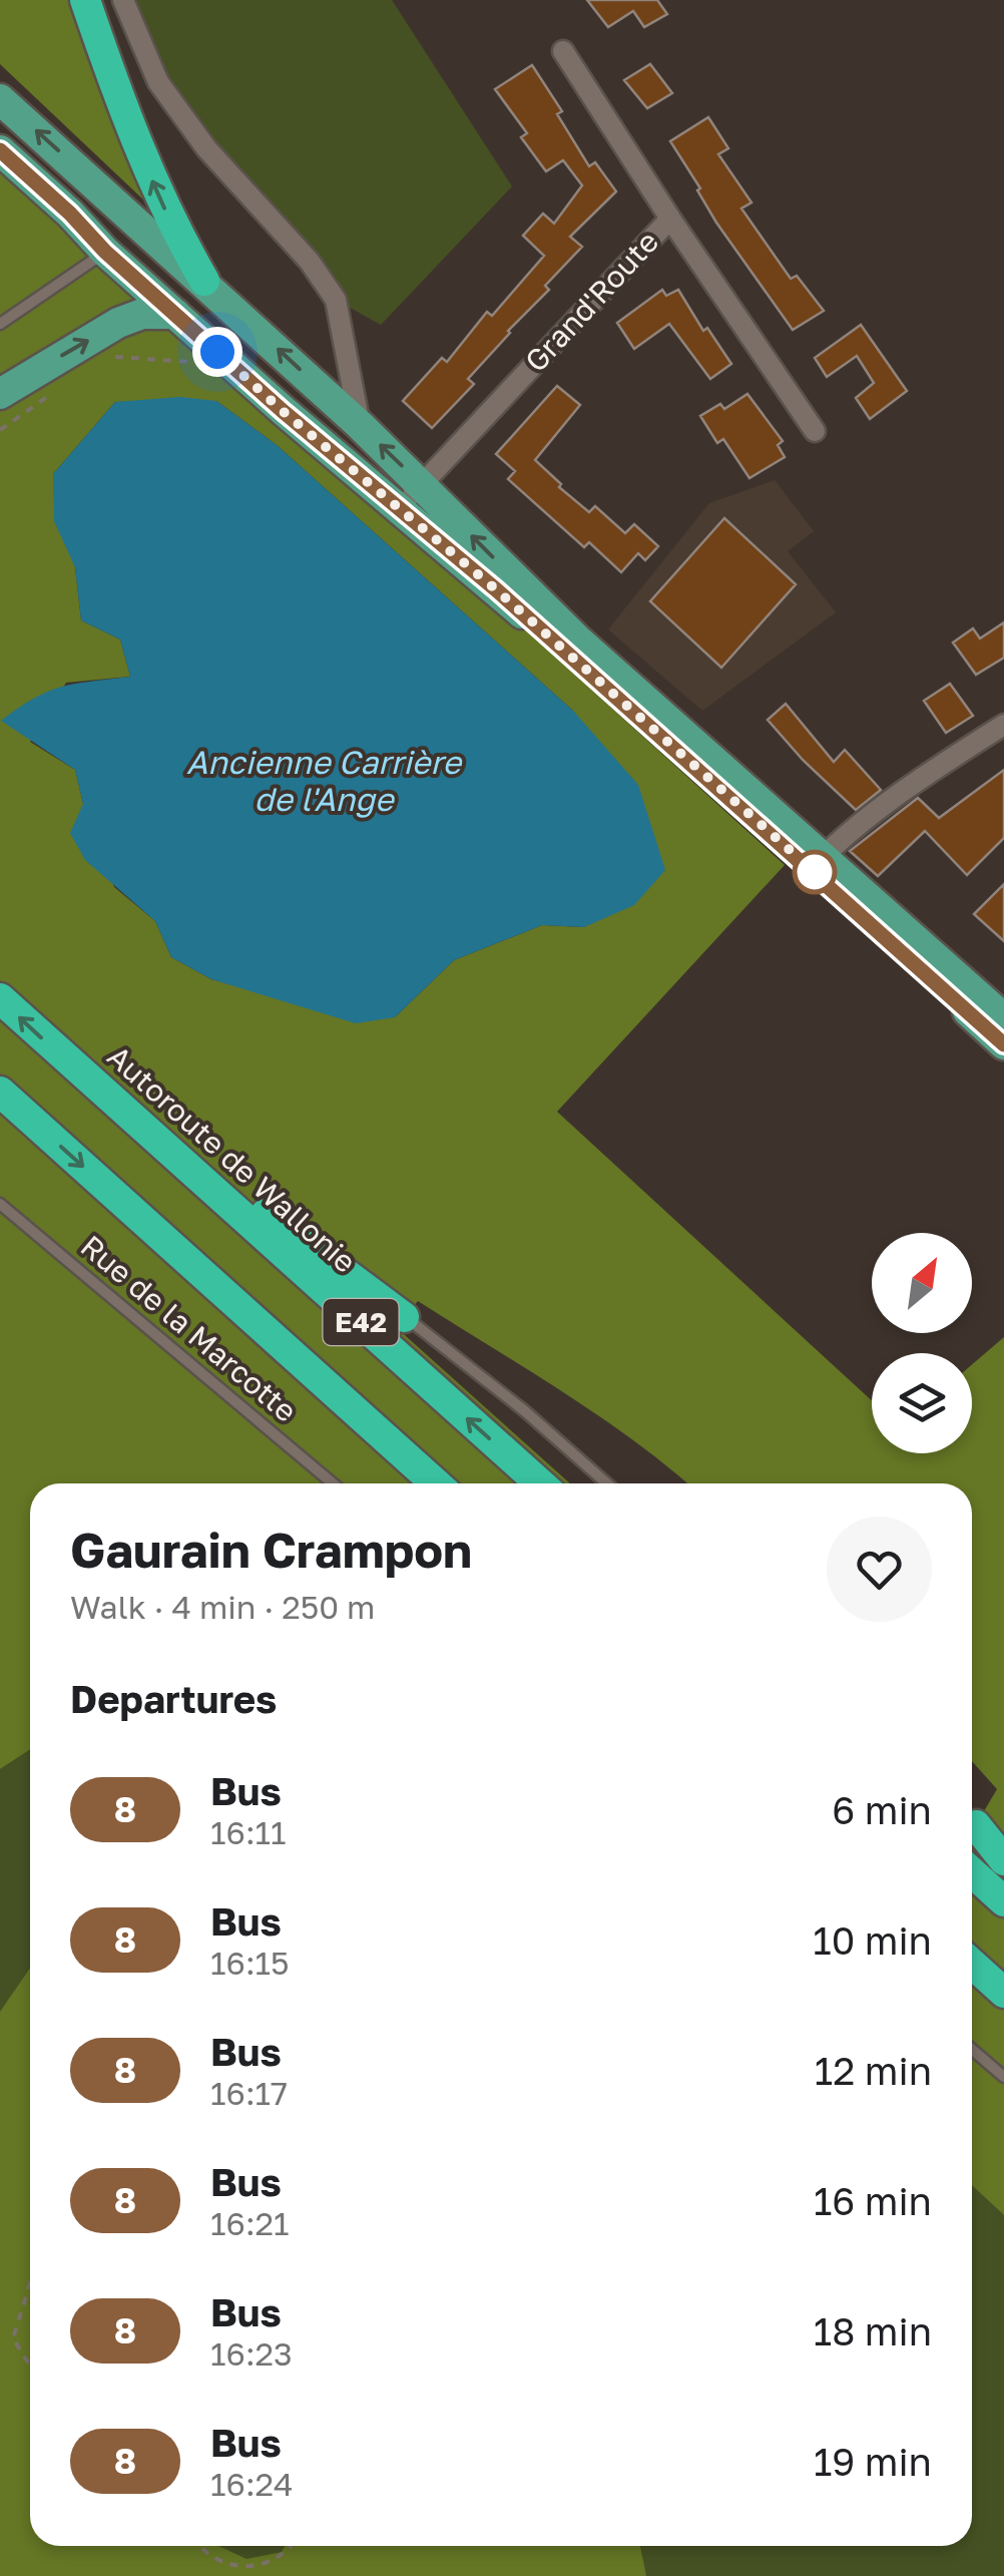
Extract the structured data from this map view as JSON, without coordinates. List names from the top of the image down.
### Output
{
  "streets": {
    "highway": ["Autoroute de Wallonie", "E42"],
    "street": ["Grand'Route"],
    "lane": ["Rue de la Marcotte"]
  },
  "water": ["Ancienne Carrière de l'Ange"],
  "lines": ["bus line 8"],
  "north": "top right",
  "page": {
    "heading": [
      ["Gaurain Crampon", "Walk · 4 min · 250 m"],
      "Departures"
    ],
    "list": [
      {
        "mark": "8",
        "name": "Bus",
        "note": "16:11",
        "value": "6 min"
      },
      {
        "mark": "8",
        "name": "Bus",
        "note": "16:15",
        "value": "10 min"
      },
      {
        "mark": "8",
        "name": "Bus",
        "note": "16:17",
        "value": "12 min"
      },
      {
        "mark": "8",
        "name": "Bus",
        "note": "16:21",
        "value": "16 min"
      },
      {
        "mark": "8",
        "name": "Bus",
        "note": "16:23",
        "value": "18 min"
      },
      {
        "mark": "8",
        "name": "Bus",
        "note": "16:24",
        "value": "19 min"
      }
    ]
  }
}
